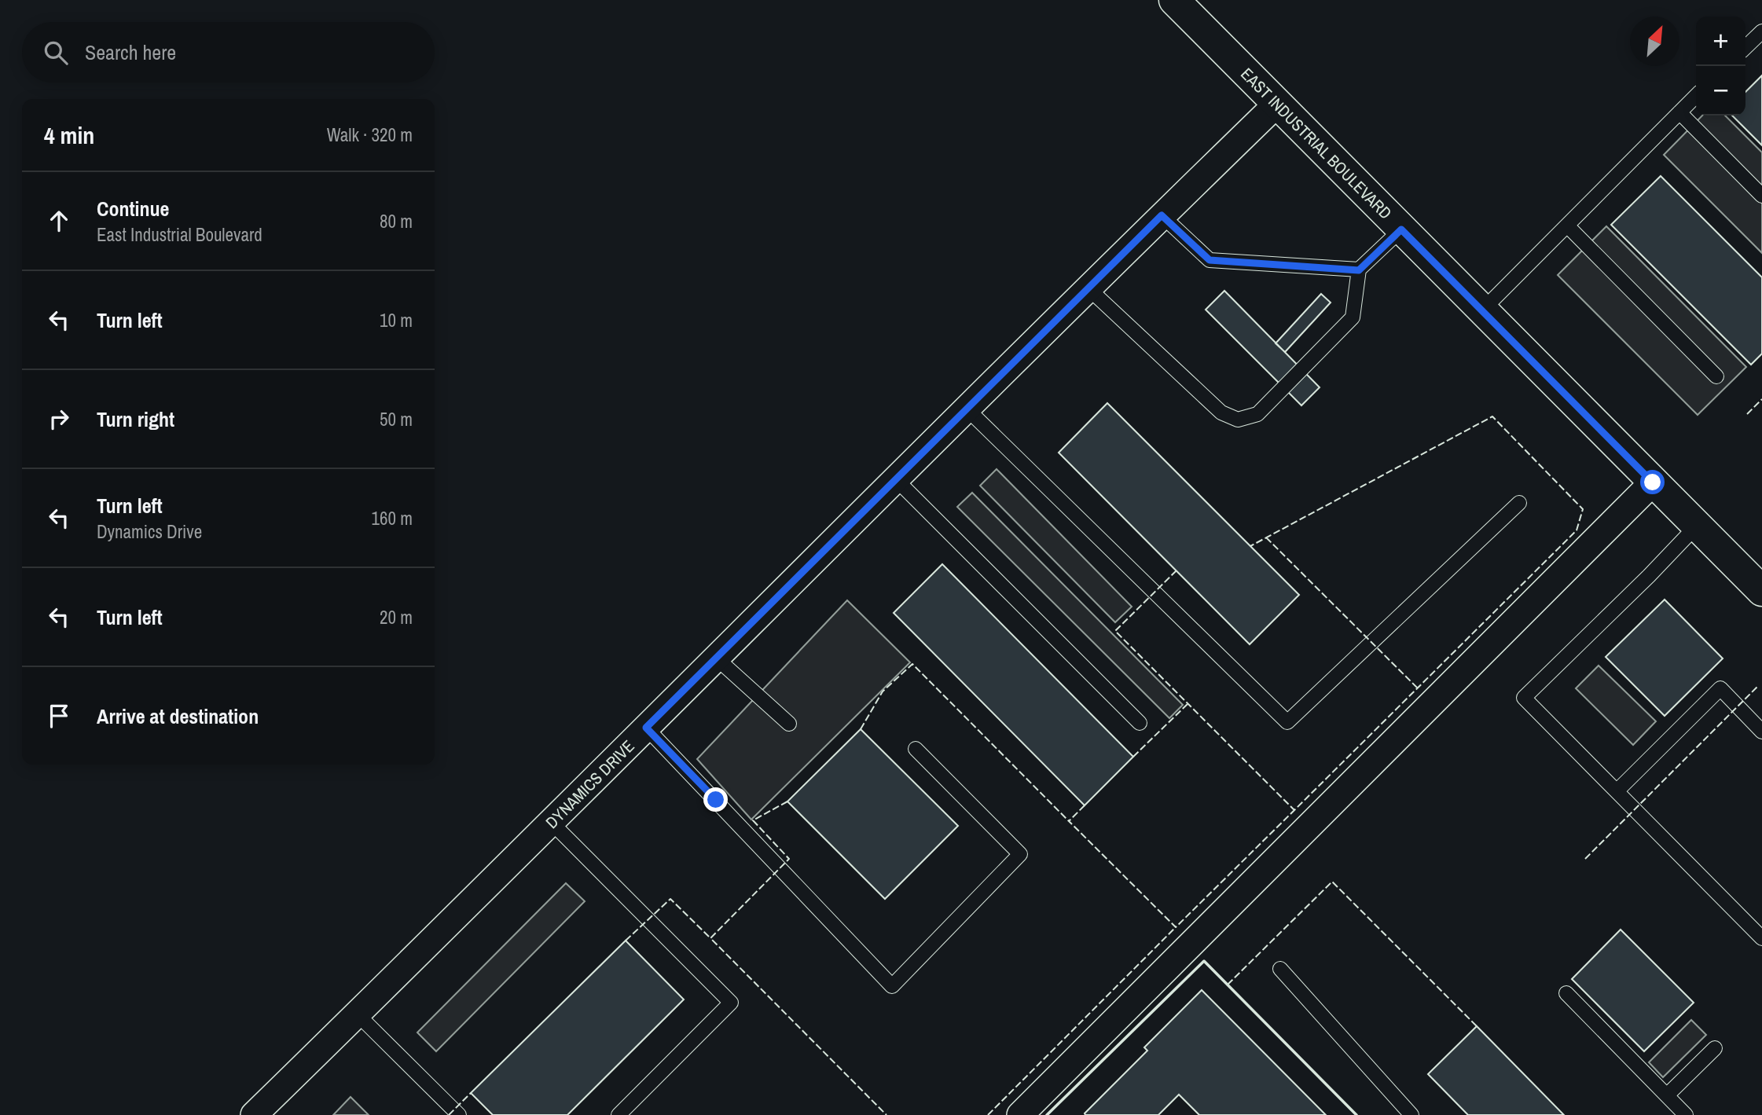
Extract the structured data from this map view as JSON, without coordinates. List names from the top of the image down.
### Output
{
  "streets": {
    "street": ["EAST INDUSTRIAL BOULEVARD", "DYNAMICS DRIVE"]
  },
  "crossings": [
    ["EAST INDUSTRIAL BOULEVARD", "DYNAMICS DRIVE"]
  ],
  "north": "top right",
  "page": {
    "map_buttons": ["+", "−"],
    "search": "Search here",
    "heading": ["4 min", "Walk · 320 m"],
    "list": [
      ["Continue", "East Industrial Boulevard", "80 m"],
      ["Turn left", "10 m"],
      ["Turn right", "50 m"],
      ["Turn left", "Dynamics Drive", "160 m"],
      ["Turn left", "20 m"],
      "Arrive at destination"
    ]
  }
}
